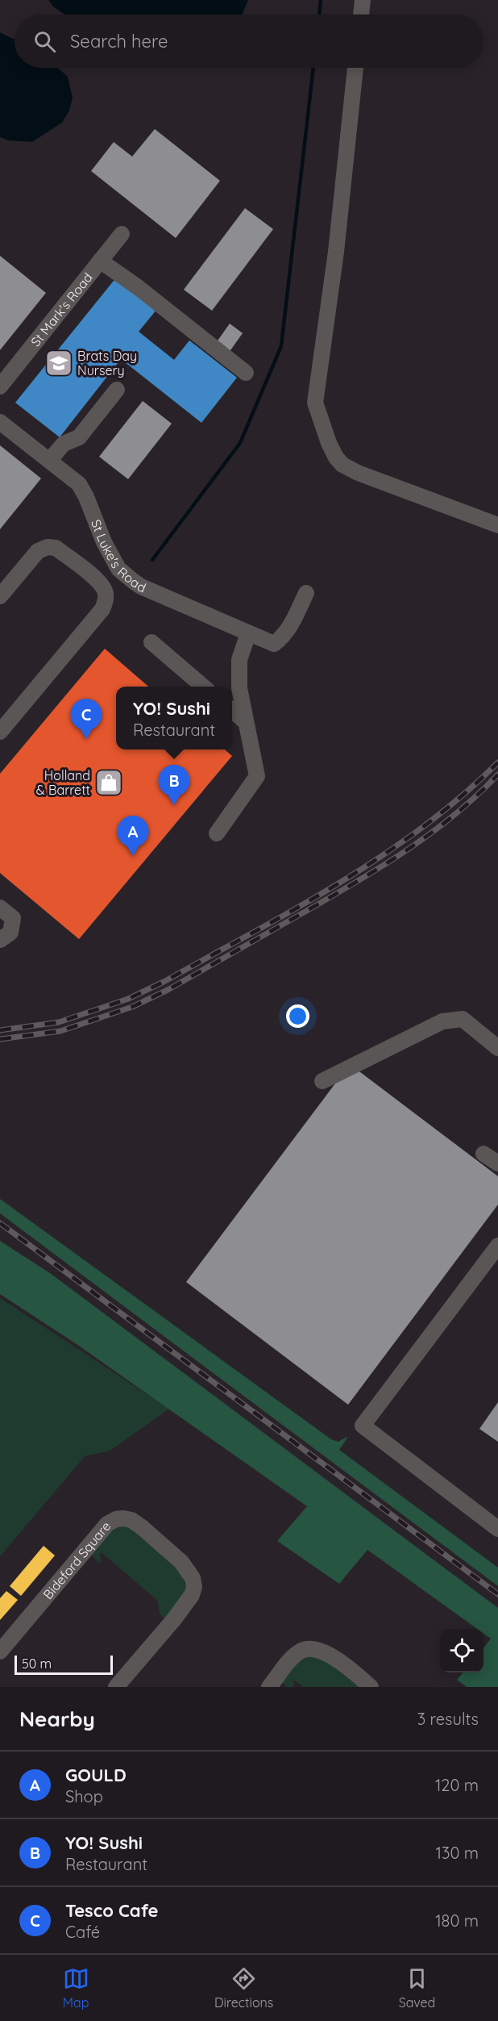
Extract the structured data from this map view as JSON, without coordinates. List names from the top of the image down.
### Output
{
  "streets": {
    "street": ["St Mark's Road", "St Luke's Road", "Bideford Square"]
  },
  "places": {
    "school or university": ["Brats Day Nursery"],
    "shop": ["Holland & Barrett"]
  },
  "scale_bar": "50 m",
  "page": {
    "search": "Search here",
    "popup": ["YO! Sushi", "Restaurant"],
    "pins": ["C", "B", "A"],
    "scale": "50 m",
    "heading": ["Nearby", "3 results"],
    "list": [
      {
        "mark": "A",
        "name": "GOULD",
        "note": "Shop",
        "value": "120 m"
      },
      {
        "mark": "B",
        "name": "YO! Sushi",
        "note": "Restaurant",
        "value": "130 m"
      },
      {
        "mark": "C",
        "name": "Tesco Cafe",
        "note": "Café",
        "value": "180 m"
      }
    ],
    "nav": ["Map", "Directions", "Saved"]
  }
}
